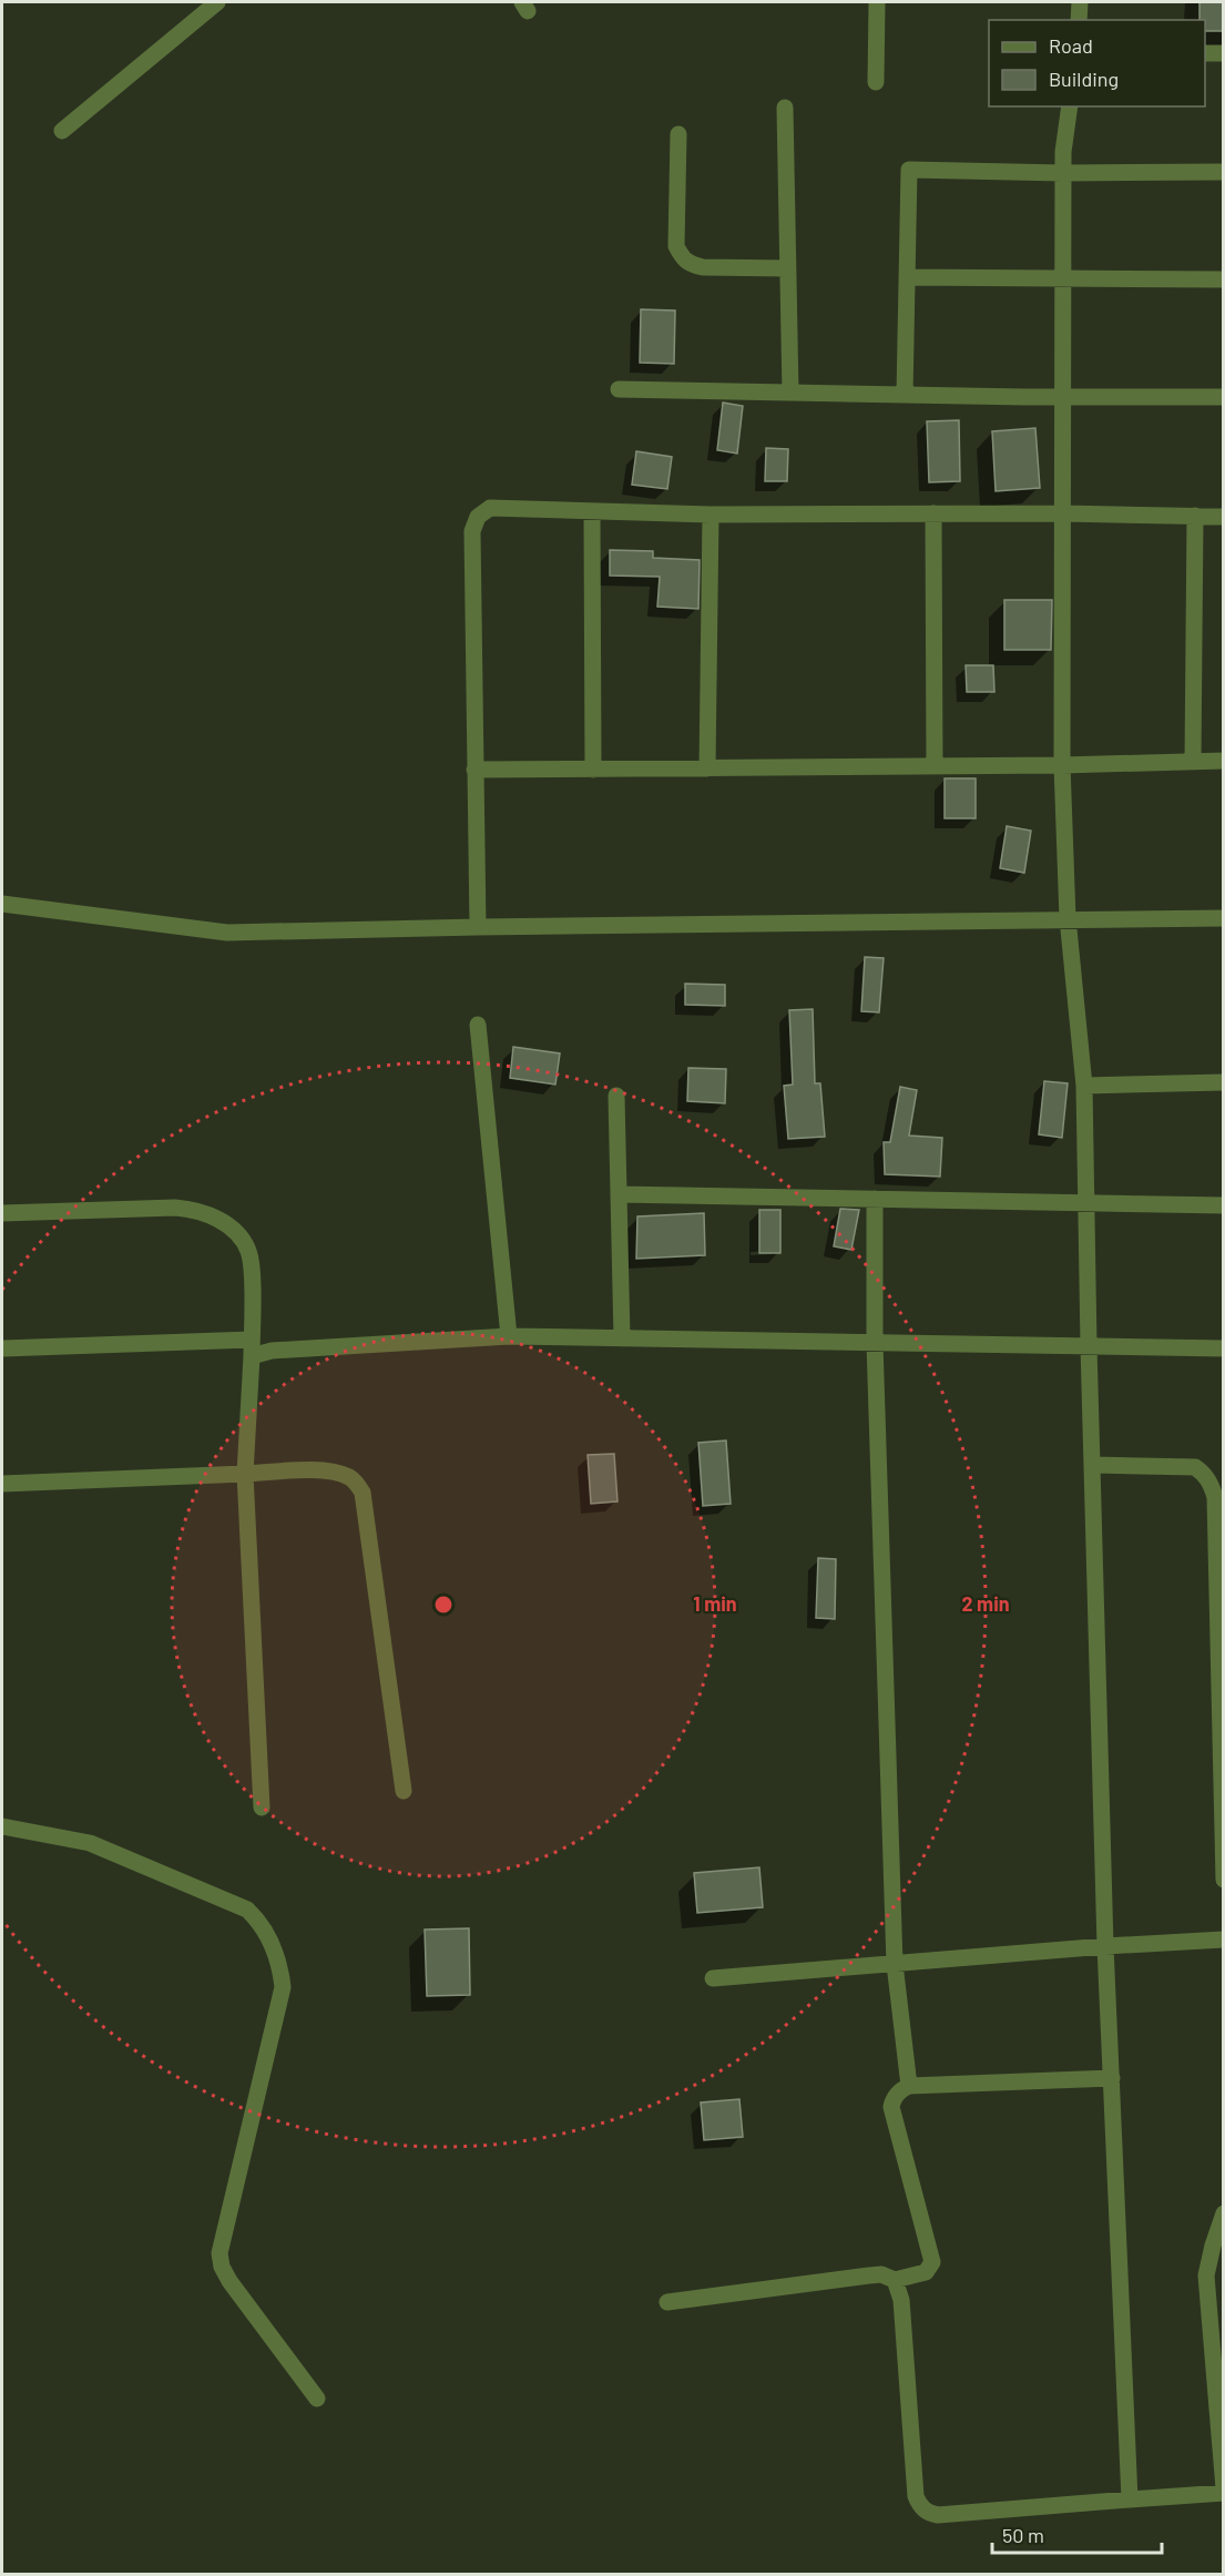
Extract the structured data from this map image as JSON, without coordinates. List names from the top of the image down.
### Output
{
  "legend": ["Road", "Building"],
  "scale_bar": "50 m",
  "rings": ["1 min", "2 min"]
}
